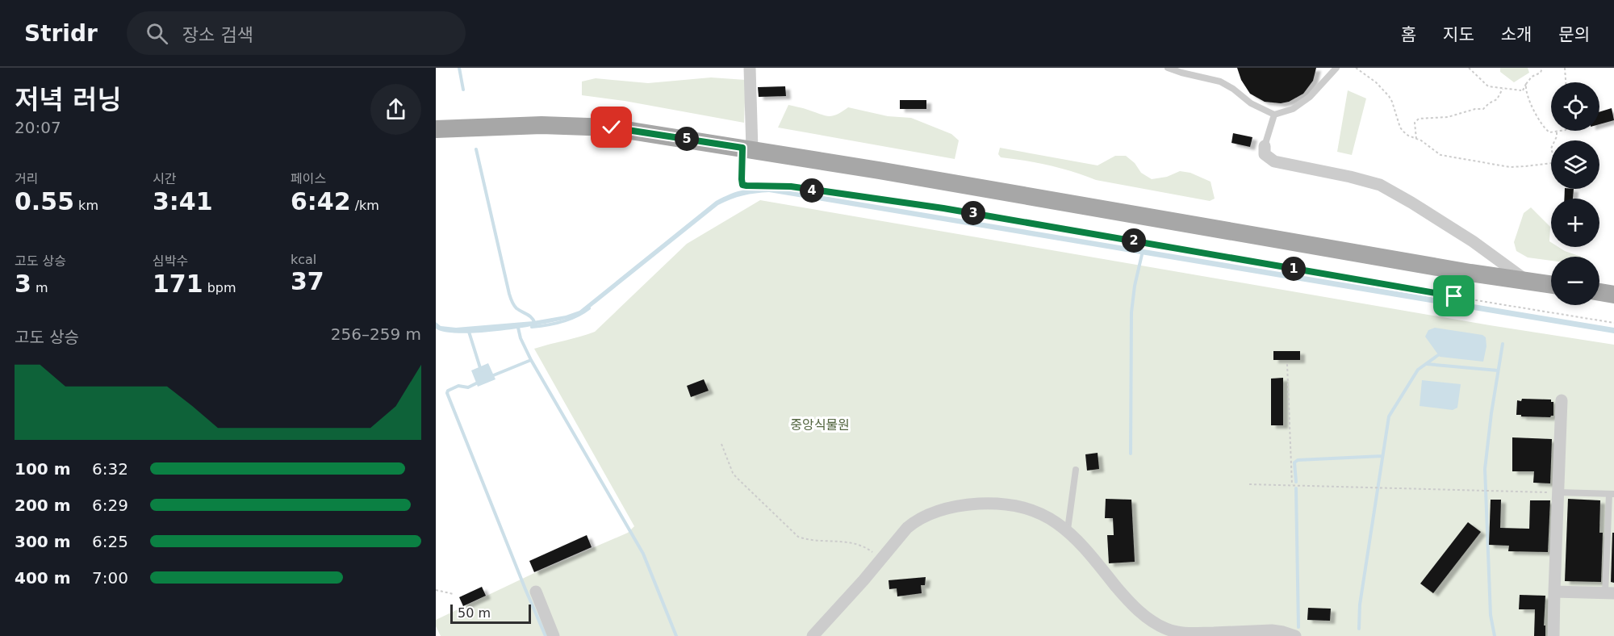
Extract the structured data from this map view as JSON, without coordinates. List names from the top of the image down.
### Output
{
  "parks": ["중앙식물원"],
  "scale_bar": "50 m",
  "page": {
    "header": "Stridr",
    "search": "장소 검색",
    "nav": [
      "홈",
      "지도",
      "소개",
      "문의"
    ],
    "heading": ["저녁 러닝", "20:07"],
    "map_buttons": ["+", "−"],
    "pins": [
      "5",
      "4",
      "3",
      "2",
      "1"
    ],
    "stats": [
      ["거리", "0.55 km"],
      ["시간", "3:41"],
      ["페이스", "6:42 /km"],
      ["고도 상승", "3 m"],
      ["심박수", "171 bpm"],
      ["kcal", "37"]
    ],
    "chart": ["고도 상승", "256–259 m"],
    "list": [
      {
        "name": "100 m",
        "note": "6:32"
      },
      {
        "name": "200 m",
        "note": "6:29"
      },
      {
        "name": "300 m",
        "note": "6:25"
      },
      {
        "name": "400 m",
        "note": "7:00"
      }
    ],
    "scale": "50 m"
  }
}
